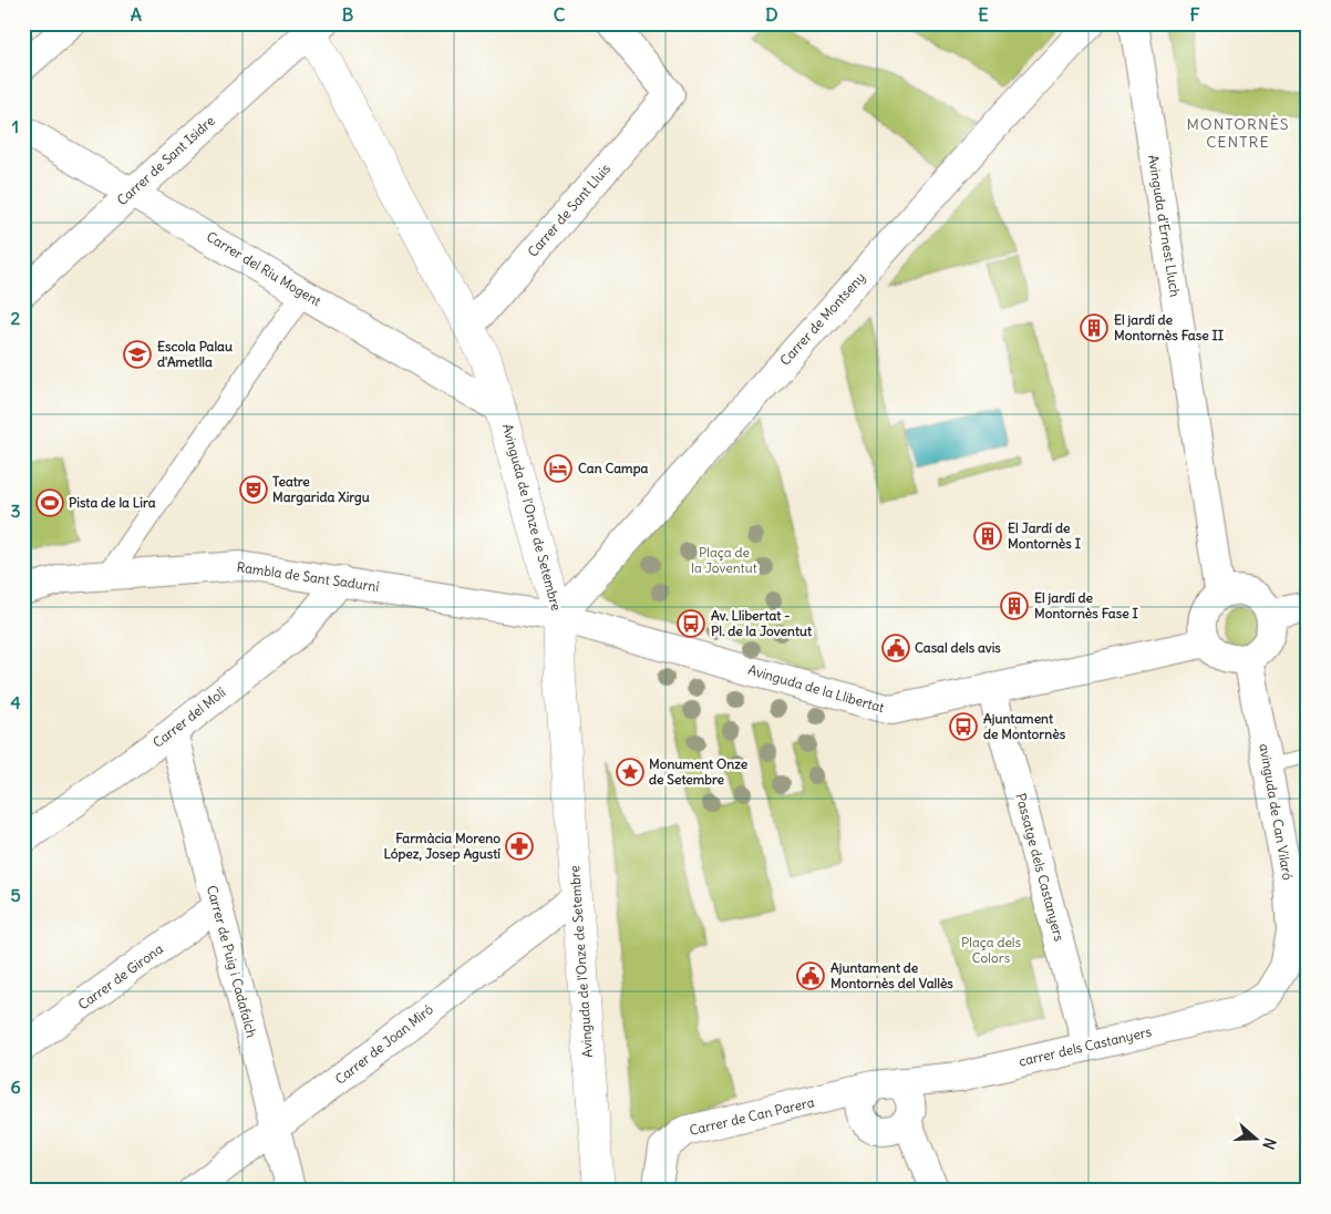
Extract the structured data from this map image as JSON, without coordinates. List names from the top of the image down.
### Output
{
  "streets": {
    "street": [
      "Carrer de Sant Isidre",
      "Carrer de Sant Lluis",
      "Avinguda d'Ernest Lluch",
      "Carrer del Riu Mogent",
      "Carrer de Montseny",
      "Avinguda de l'Onze de Setembre",
      "Rambla de Sant Sadurní",
      "Avinguda de la Llibertat",
      "Carrer del Molí",
      "avinguda de Can Vilaró",
      "Passatge dels Castanyers",
      "Carrer de Puig i Cadafalch",
      "Carrer de Girona",
      "Carrer de Joan Miró",
      "carrer dels Castanyers",
      "Carrer de Can Parera"
    ]
  },
  "crossings": [
    ["Carrer de Sant Isidre", "Carrer del Riu Mogent"],
    ["Carrer de Sant Isidre", "Avinguda de l'Onze de Setembre"],
    ["Carrer de Sant Lluis", "Avinguda de l'Onze de Setembre"],
    ["Avinguda d'Ernest Lluch", "Avinguda de la Llibertat"],
    ["Avinguda d'Ernest Lluch", "avinguda de Can Vilaró"],
    ["Carrer del Riu Mogent", "Avinguda de l'Onze de Setembre"],
    ["Carrer de Montseny", "Avinguda de l'Onze de Setembre"],
    ["Carrer de Montseny", "Rambla de Sant Sadurní"],
    ["Carrer de Montseny", "Avinguda de la Llibertat"],
    ["Avinguda de l'Onze de Setembre", "Rambla de Sant Sadurní"],
    ["Avinguda de l'Onze de Setembre", "Avinguda de la Llibertat"],
    ["Avinguda de l'Onze de Setembre", "Carrer de Joan Miró"],
    ["Rambla de Sant Sadurní", "Avinguda de la Llibertat"],
    ["Rambla de Sant Sadurní", "Carrer del Molí"],
    ["Avinguda de la Llibertat", "avinguda de Can Vilaró"],
    ["Avinguda de la Llibertat", "Passatge dels Castanyers"],
    ["Carrer del Molí", "Carrer de Puig i Cadafalch"],
    ["avinguda de Can Vilaró", "carrer dels Castanyers"],
    ["Passatge dels Castanyers", "carrer dels Castanyers"],
    ["Carrer de Puig i Cadafalch", "Carrer de Girona"],
    ["Carrer de Puig i Cadafalch", "Carrer de Joan Miró"],
    ["carrer dels Castanyers", "Carrer de Can Parera"]
  ],
  "districts": ["MONTORNÈS CENTRE"],
  "parks": ["Plaça de la Joventut", "Plaça dels Colors"],
  "places": {
    "building": ["El jardí de Montornès Fase II", "El Jardí de Montornès I", "El jardí de Montornès Fase I"],
    "school or university": ["Escola Palau d'Ametlla"],
    "hotel": ["Can Campa"],
    "theatre": ["Teatre Margarida Xirgu"],
    "sports": ["Pista de la Lira"],
    "bus stop": ["Av. Llibertat - Pl. de la Joventut", "Ajuntament de Montornès"],
    "public building": ["Casal dels avis", "Ajuntament de Montornès del Vallès"],
    "place": ["Monument Onze de Setembre"],
    "pharmacy": ["Farmàcia Moreno López, Josep Agustí"]
  },
  "north": "right",
  "grid": {
    "columns": [
      "A",
      "B",
      "C",
      "D",
      "E",
      "F"
    ],
    "rows": [
      "1",
      "2",
      "3",
      "4",
      "5",
      "6"
    ]
  }
}
